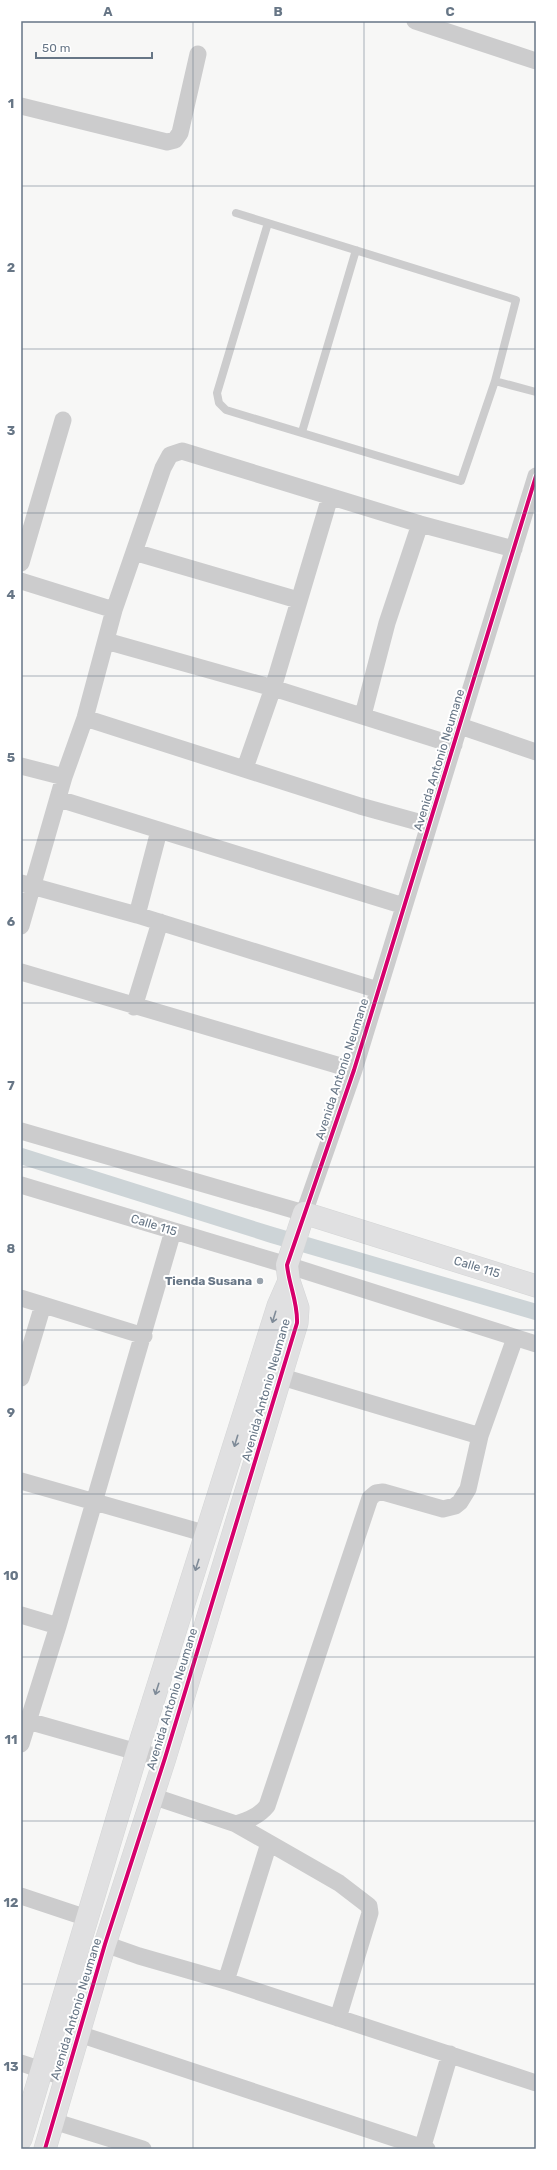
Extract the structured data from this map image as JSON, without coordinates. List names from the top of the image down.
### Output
{
  "streets": {
    "street": ["Avenida Antonio Neumane", "Calle 115"]
  },
  "crossings": [
    ["Avenida Antonio Neumane", "Calle 115"]
  ],
  "places": ["Tienda Susana"],
  "scale_bar": "50 m",
  "grid": {
    "columns": ["A", "B", "C"],
    "rows": [
      "1",
      "2",
      "3",
      "4",
      "5",
      "6",
      "7",
      "8",
      "9",
      "10",
      "11",
      "12",
      "13"
    ]
  }
}
